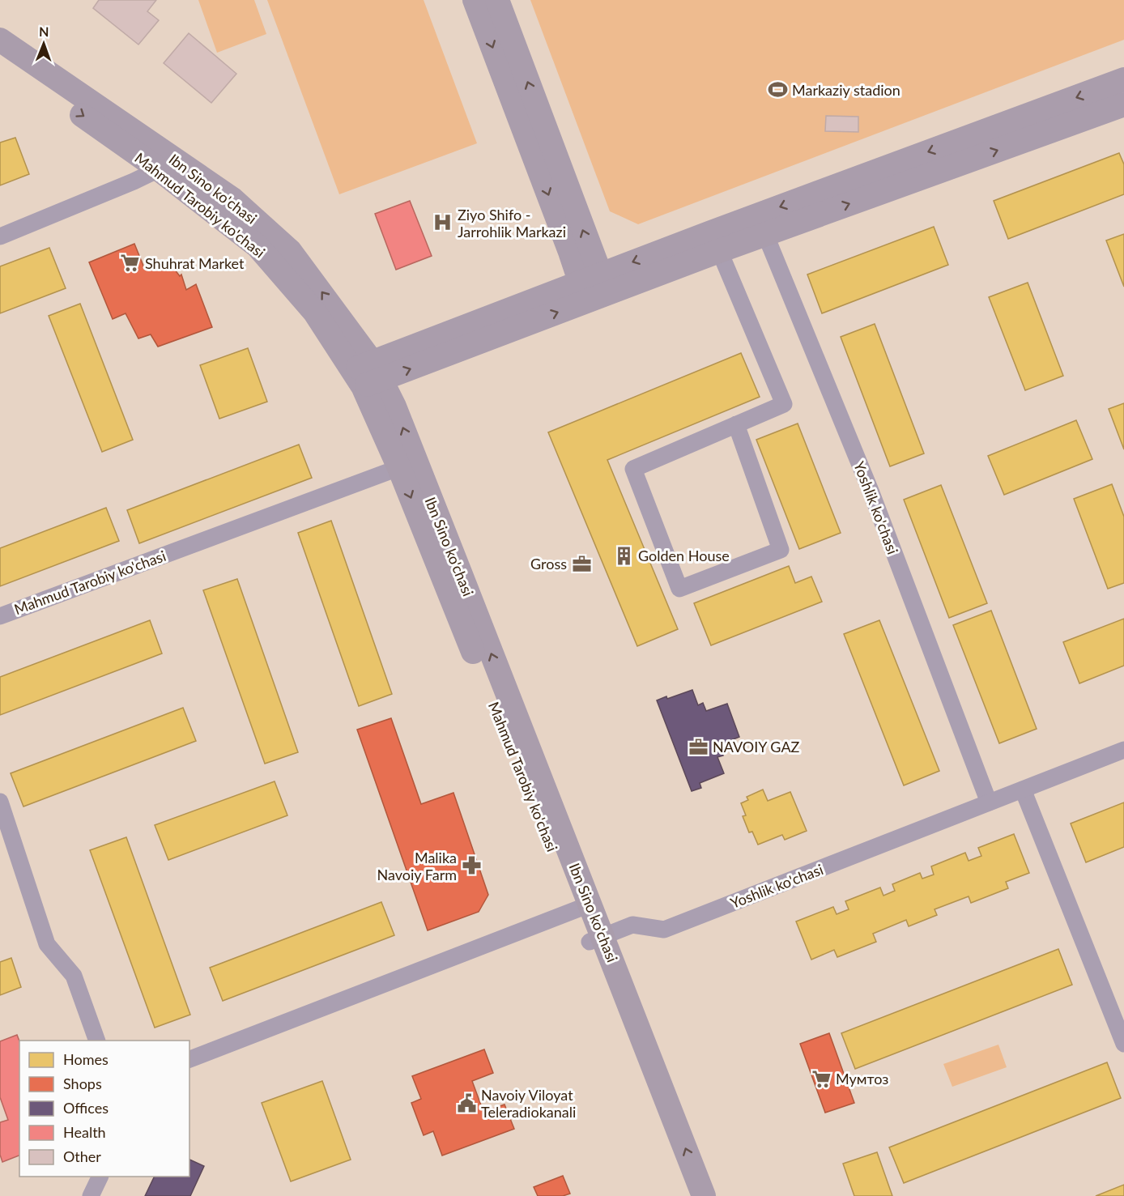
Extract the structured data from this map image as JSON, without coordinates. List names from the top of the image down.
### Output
{
  "streets": {
    "main road": ["Ibn Sino ko'chasi", "Mahmud Tarobiy ko'chasi"],
    "street": ["Yoshlik ko'chasi"]
  },
  "crossings": [
    ["Ibn Sino ko'chasi", "Mahmud Tarobiy ko'chasi"],
    ["Ibn Sino ko'chasi", "Yoshlik ko'chasi"],
    ["Mahmud Tarobiy ko'chasi", "Yoshlik ko'chasi"]
  ],
  "one_way": ["Ibn Sino ko'chasi"],
  "places": {
    "sports": ["Markaziy stadion"],
    "hospital": ["Ziyo Shifo - Jarrohlik Markazi"],
    "supermarket": ["Shuhrat Market", "Мумтоз"],
    "building": ["Golden House"],
    "office": ["Gross", "NAVOIY GAZ"],
    "pharmacy": ["Malika Navoiy Farm"],
    "public building": ["Navoiy Viloyat Teleradiokanali"]
  },
  "legend": [
    "Homes",
    "Shops",
    "Offices",
    "Health",
    "Other"
  ],
  "north": "top"
}
